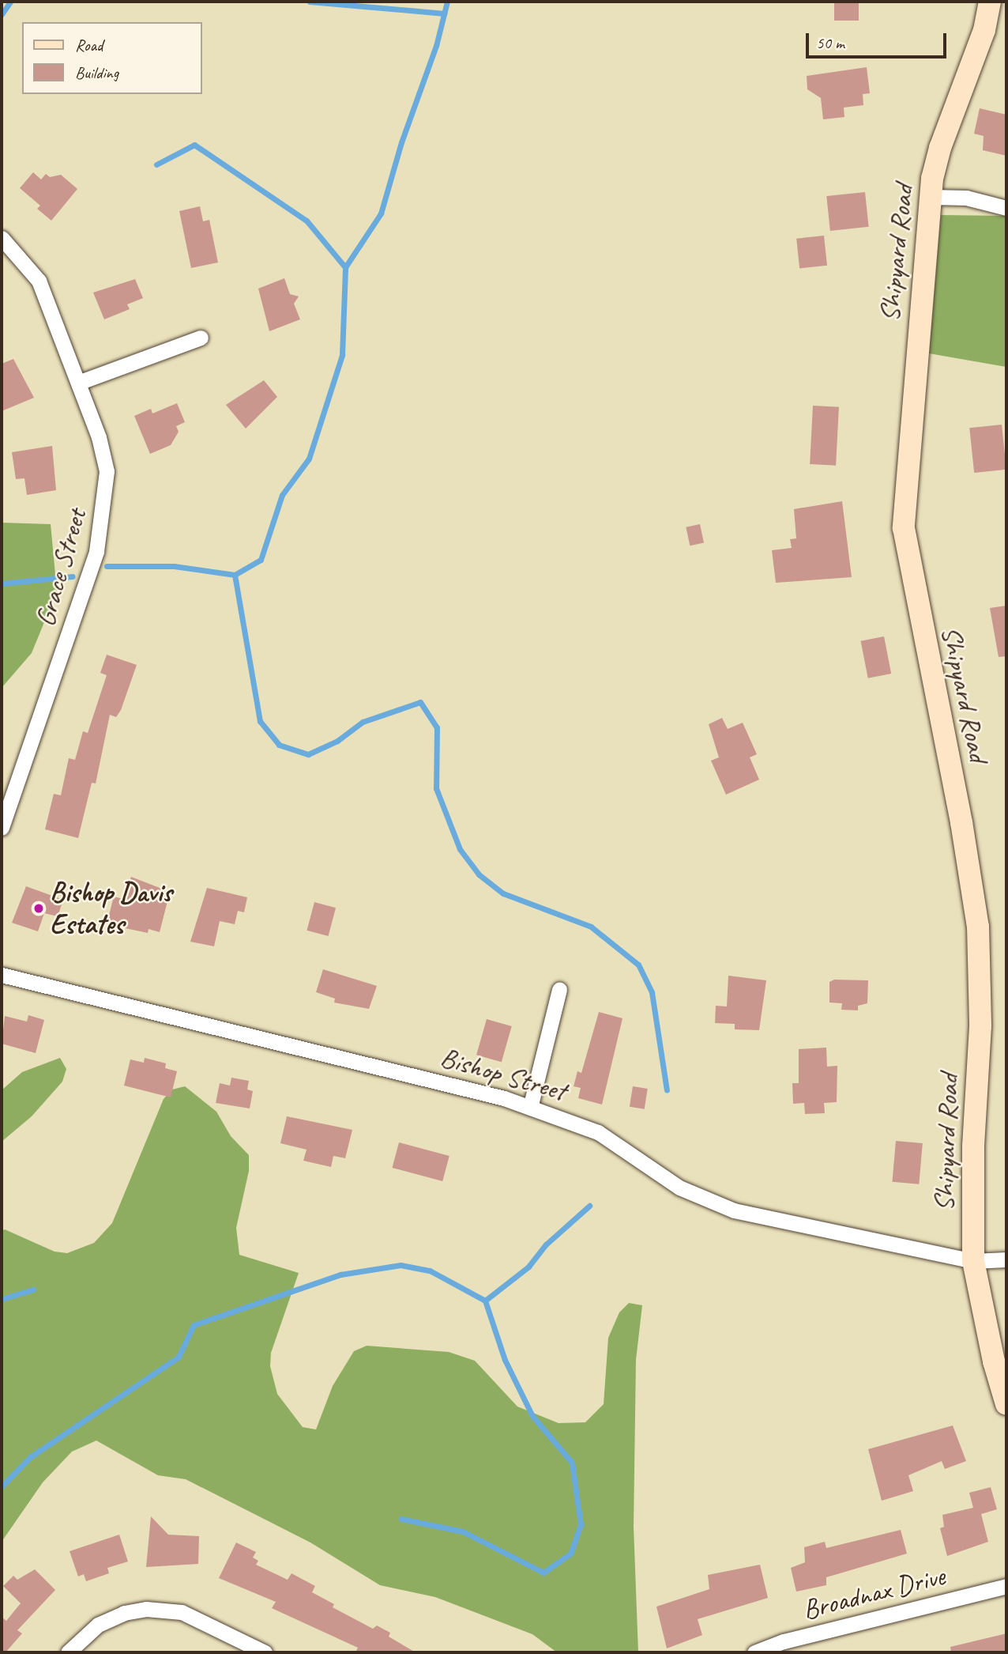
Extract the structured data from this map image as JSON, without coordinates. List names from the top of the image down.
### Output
{
  "streets": {
    "street": [
      "Shipyard Road",
      "Grace Street",
      "Bishop Street",
      "Broadnax Drive"
    ]
  },
  "crossings": [
    ["Shipyard Road", "Bishop Street"]
  ],
  "places": ["Bishop Davis Estates"],
  "legend": ["Road", "Building"],
  "scale_bar": "50 m"
}
